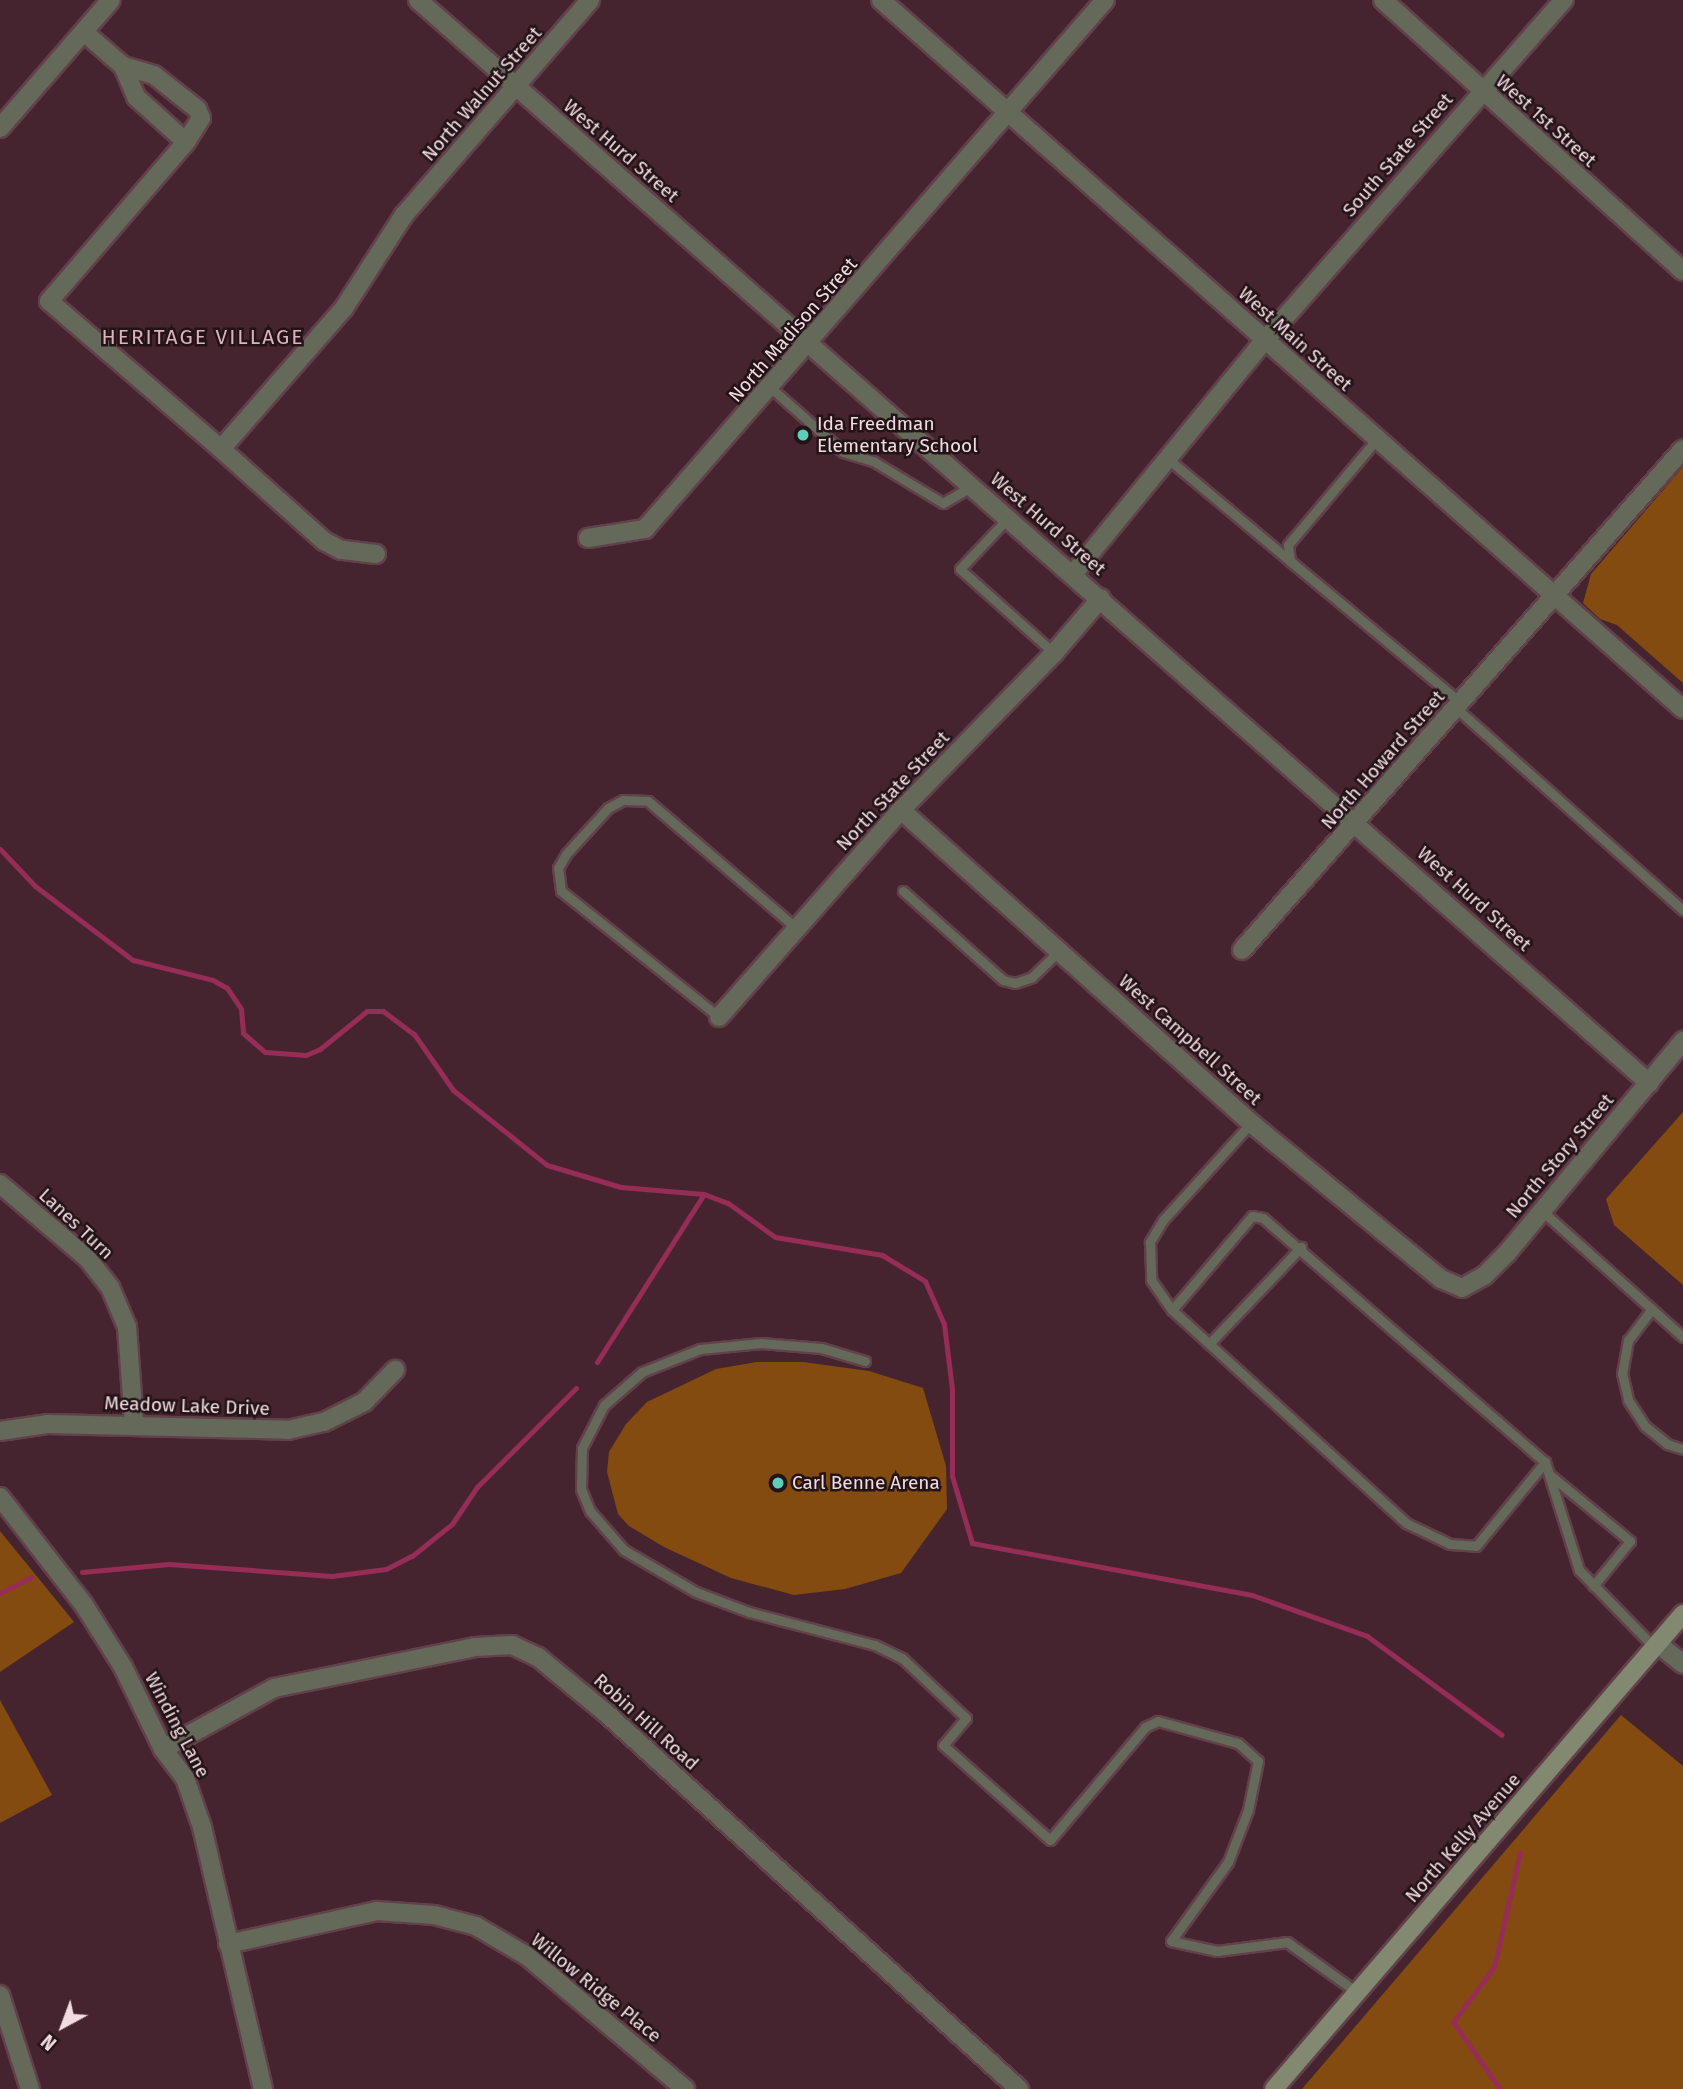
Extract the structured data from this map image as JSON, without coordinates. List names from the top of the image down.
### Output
{
  "streets": {
    "main road": ["North Kelly Avenue"],
    "street": [
      "North Walnut Street",
      "West 1st Street",
      "West Hurd Street",
      "South State Street",
      "North Madison Street",
      "West Main Street",
      "North Howard Street",
      "North State Street",
      "West Campbell Street",
      "North Story Street",
      "Lanes Turn",
      "Meadow Lake Drive",
      "Robin Hill Road",
      "Winding Lane",
      "Willow Ridge Place"
    ]
  },
  "crossings": [
    ["North Walnut Street", "West Hurd Street"],
    ["West 1st Street", "South State Street"],
    ["West Hurd Street", "North Madison Street"],
    ["West Hurd Street", "North Howard Street"],
    ["West Hurd Street", "North State Street"],
    ["West Hurd Street", "North Story Street"],
    ["South State Street", "West Main Street"],
    ["North Madison Street", "West Main Street"],
    ["West Main Street", "North Howard Street"],
    ["North State Street", "West Campbell Street"],
    ["West Campbell Street", "North Story Street"],
    ["Lanes Turn", "Meadow Lake Drive"],
    ["Robin Hill Road", "Winding Lane"],
    ["Winding Lane", "Willow Ridge Place"]
  ],
  "districts": ["HERITAGE VILLAGE"],
  "places": ["Ida Freedman Elementary School", "Carl Benne Arena"],
  "north": "bottom left"
}
